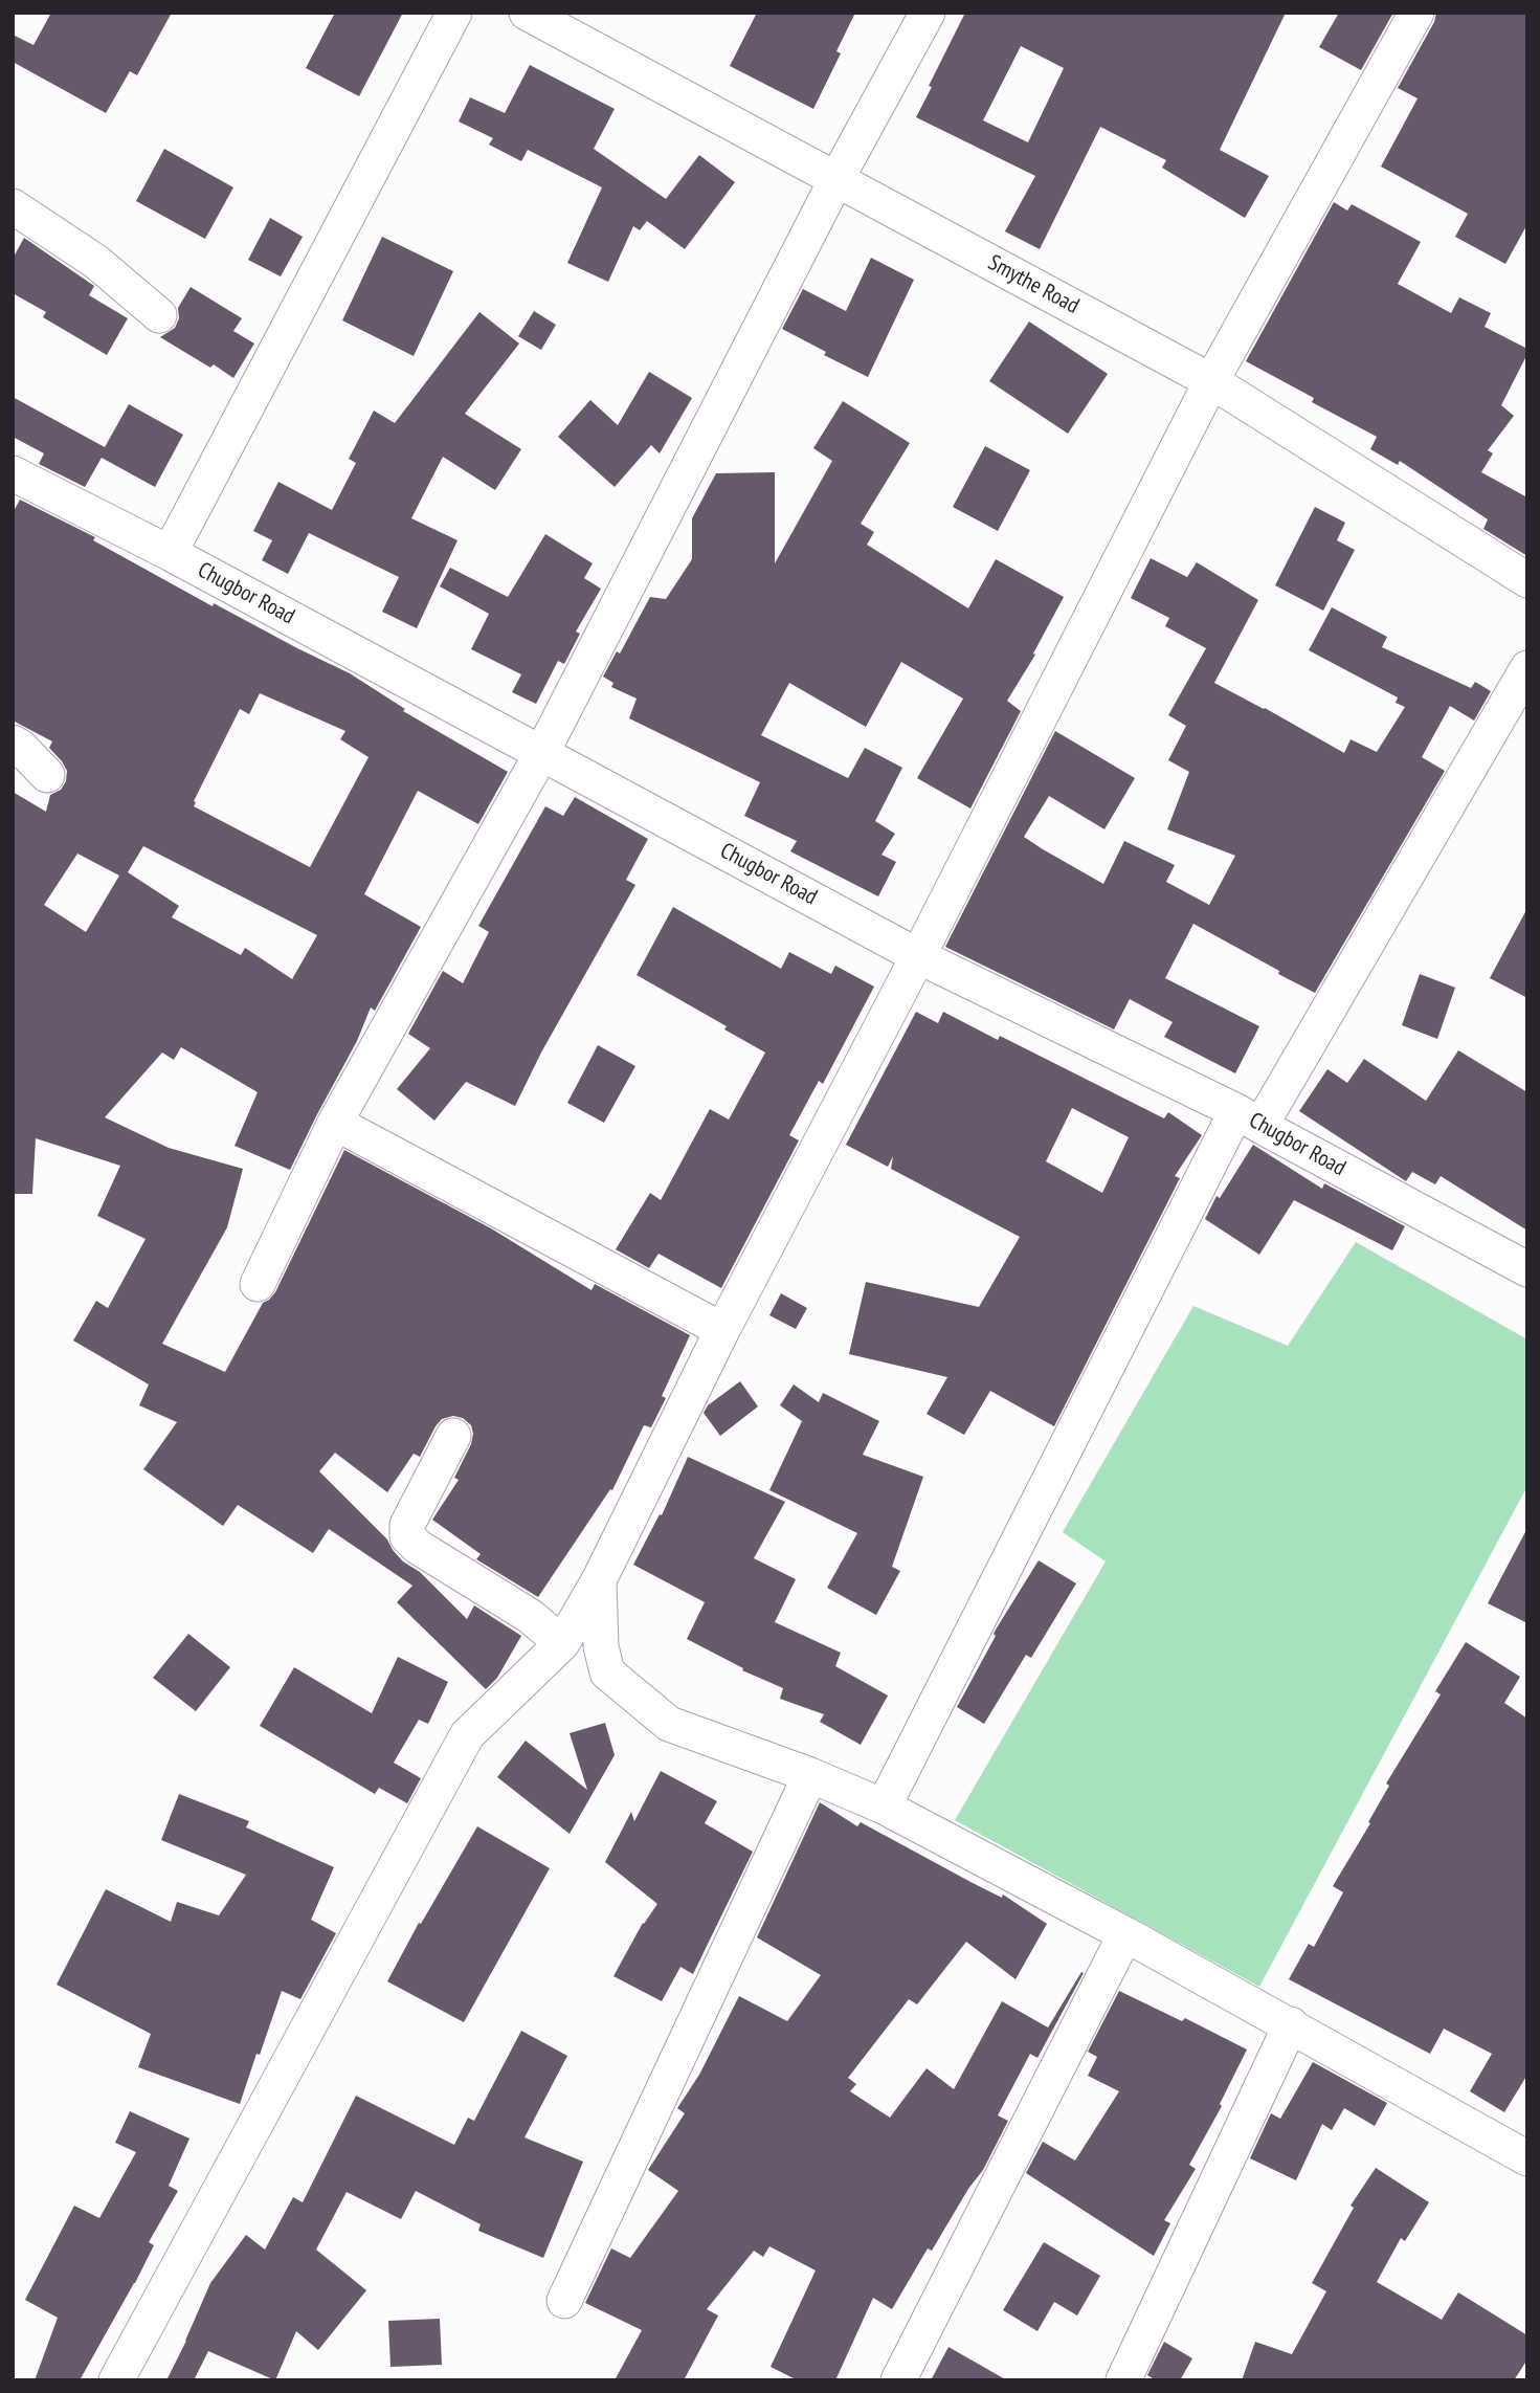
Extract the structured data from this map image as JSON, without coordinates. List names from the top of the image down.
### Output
{
  "streets": {
    "street": ["Smythe Road", "Chugbor Road"]
  }
}
